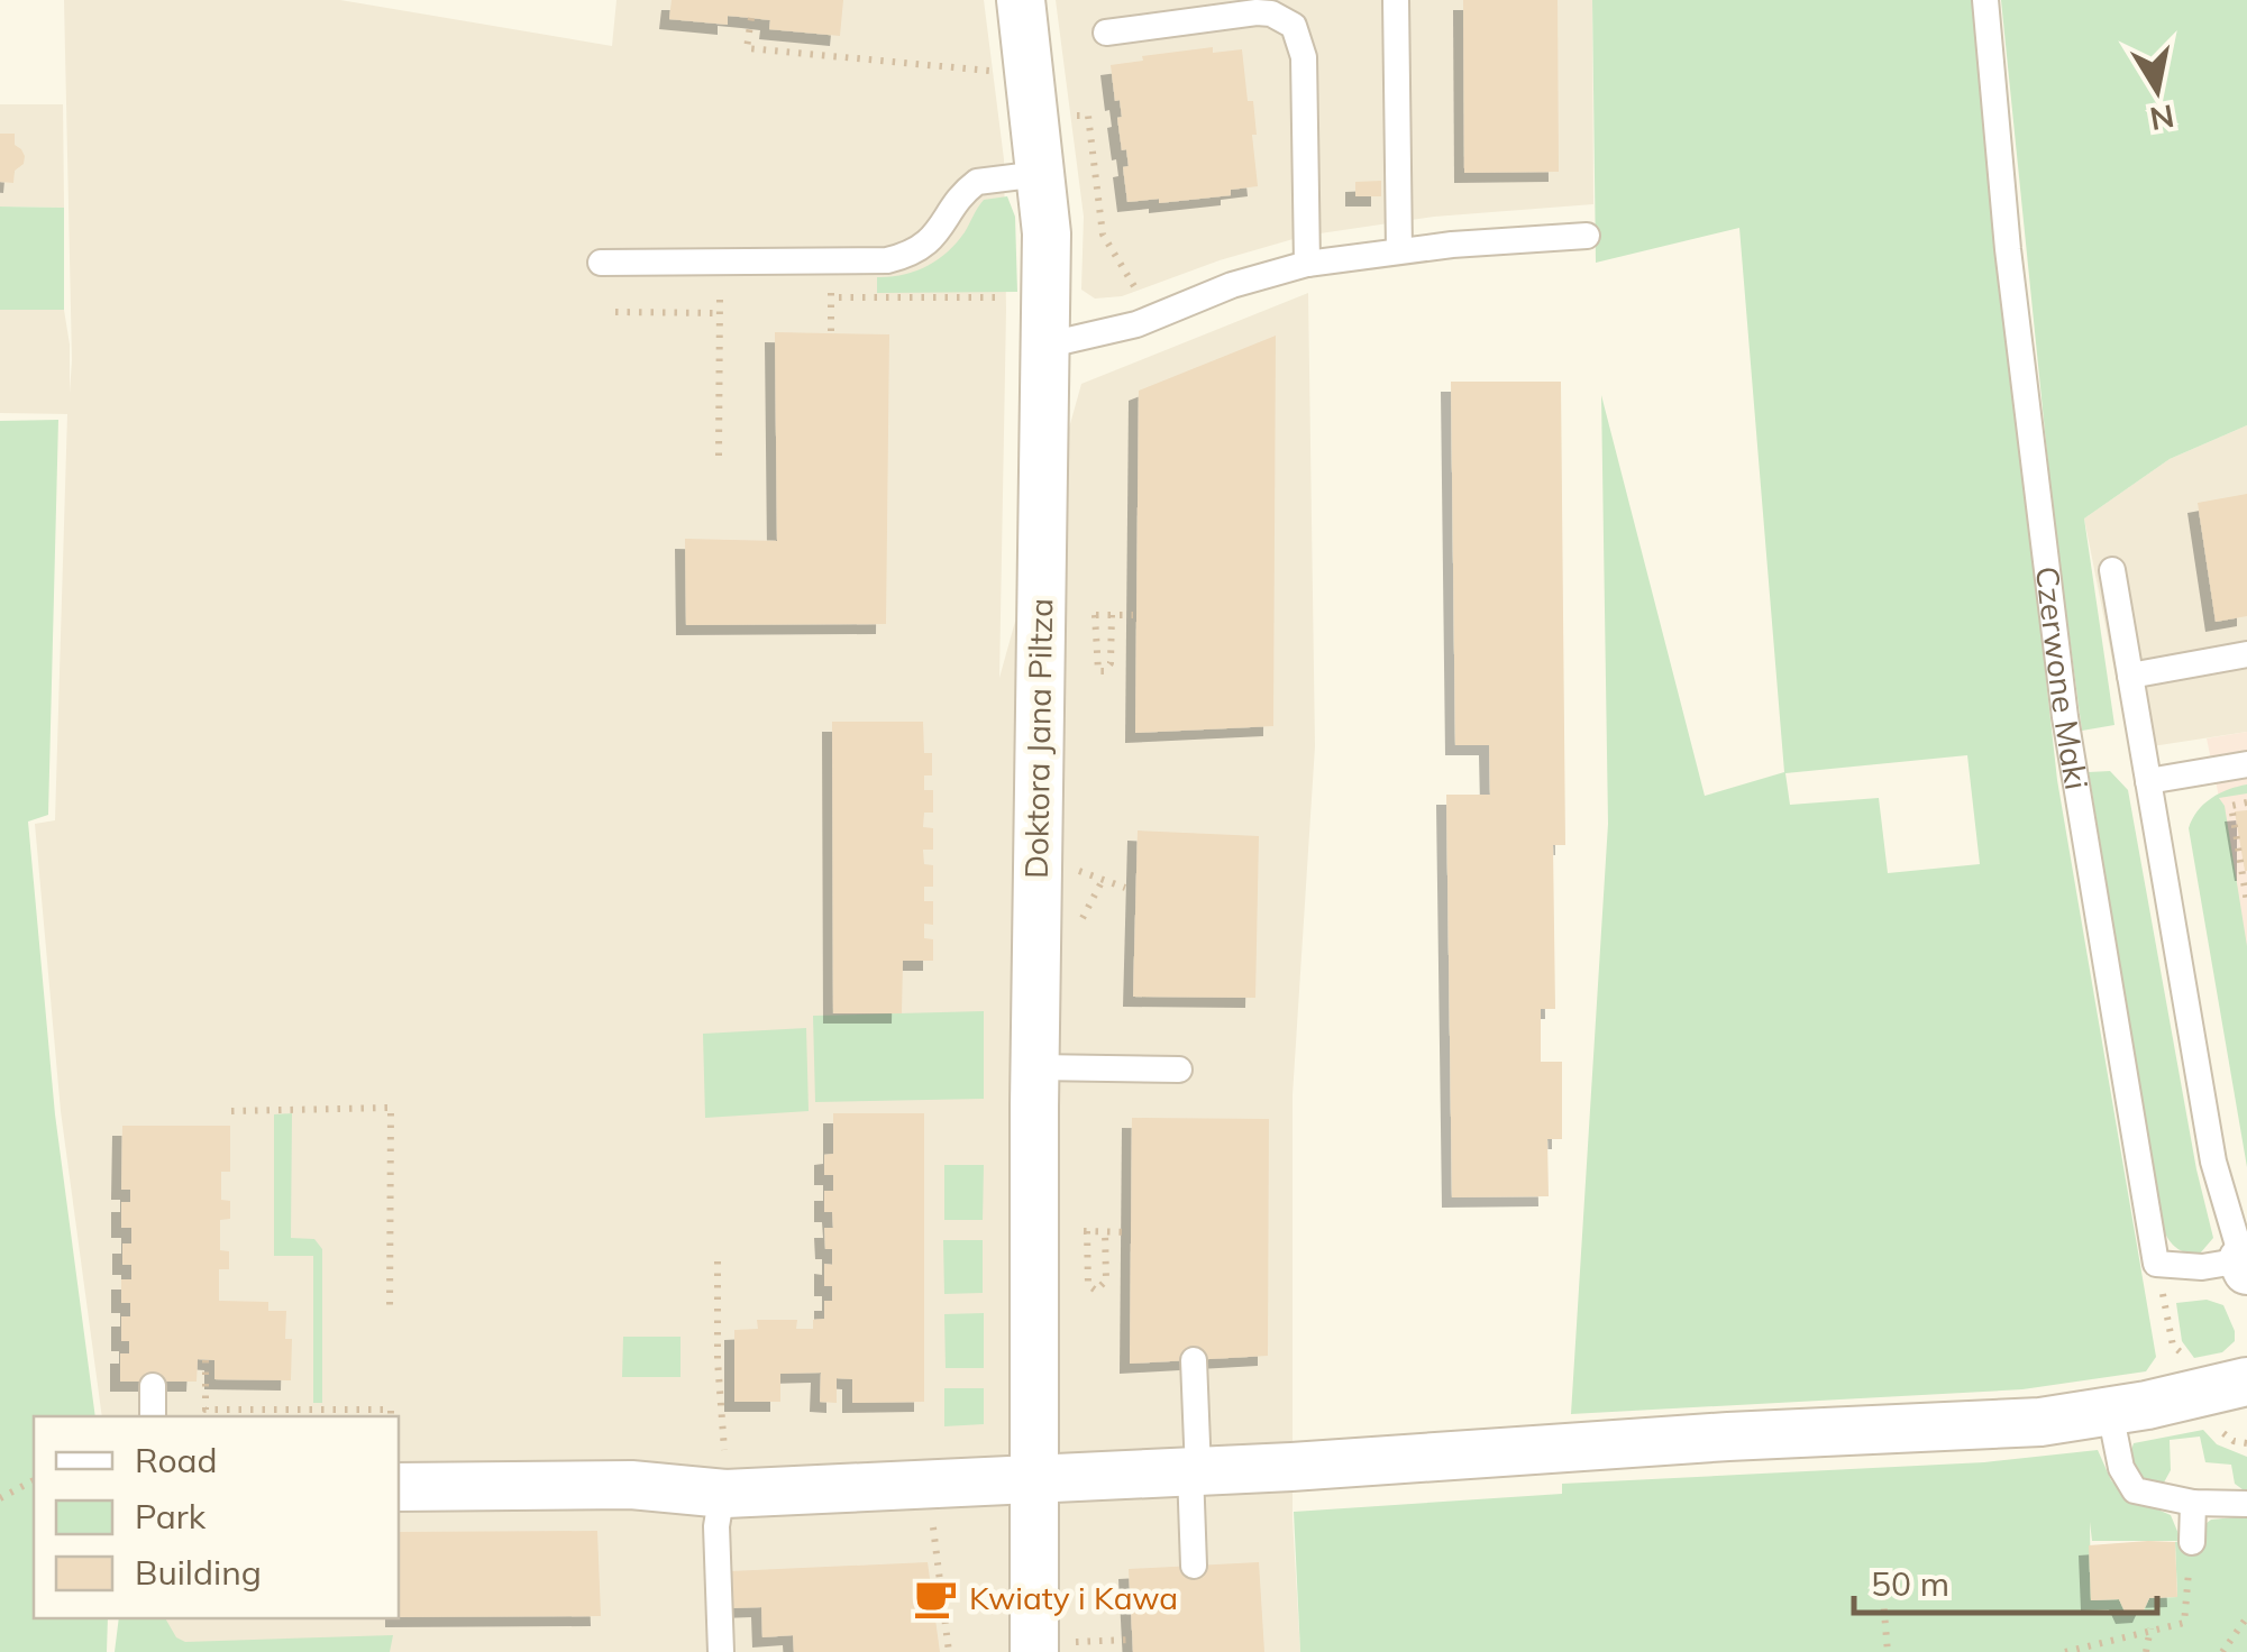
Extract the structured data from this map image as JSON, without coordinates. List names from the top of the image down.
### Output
{
  "streets": {
    "street": ["Doktora Jana Piltza"],
    "lane": ["Czerwone Maki"]
  },
  "places": {
    "cafe": ["Kwiaty i Kawa"]
  },
  "legend": ["Road", "Park", "Building"],
  "scale_bar": "50 m",
  "north": "bottom"
}
